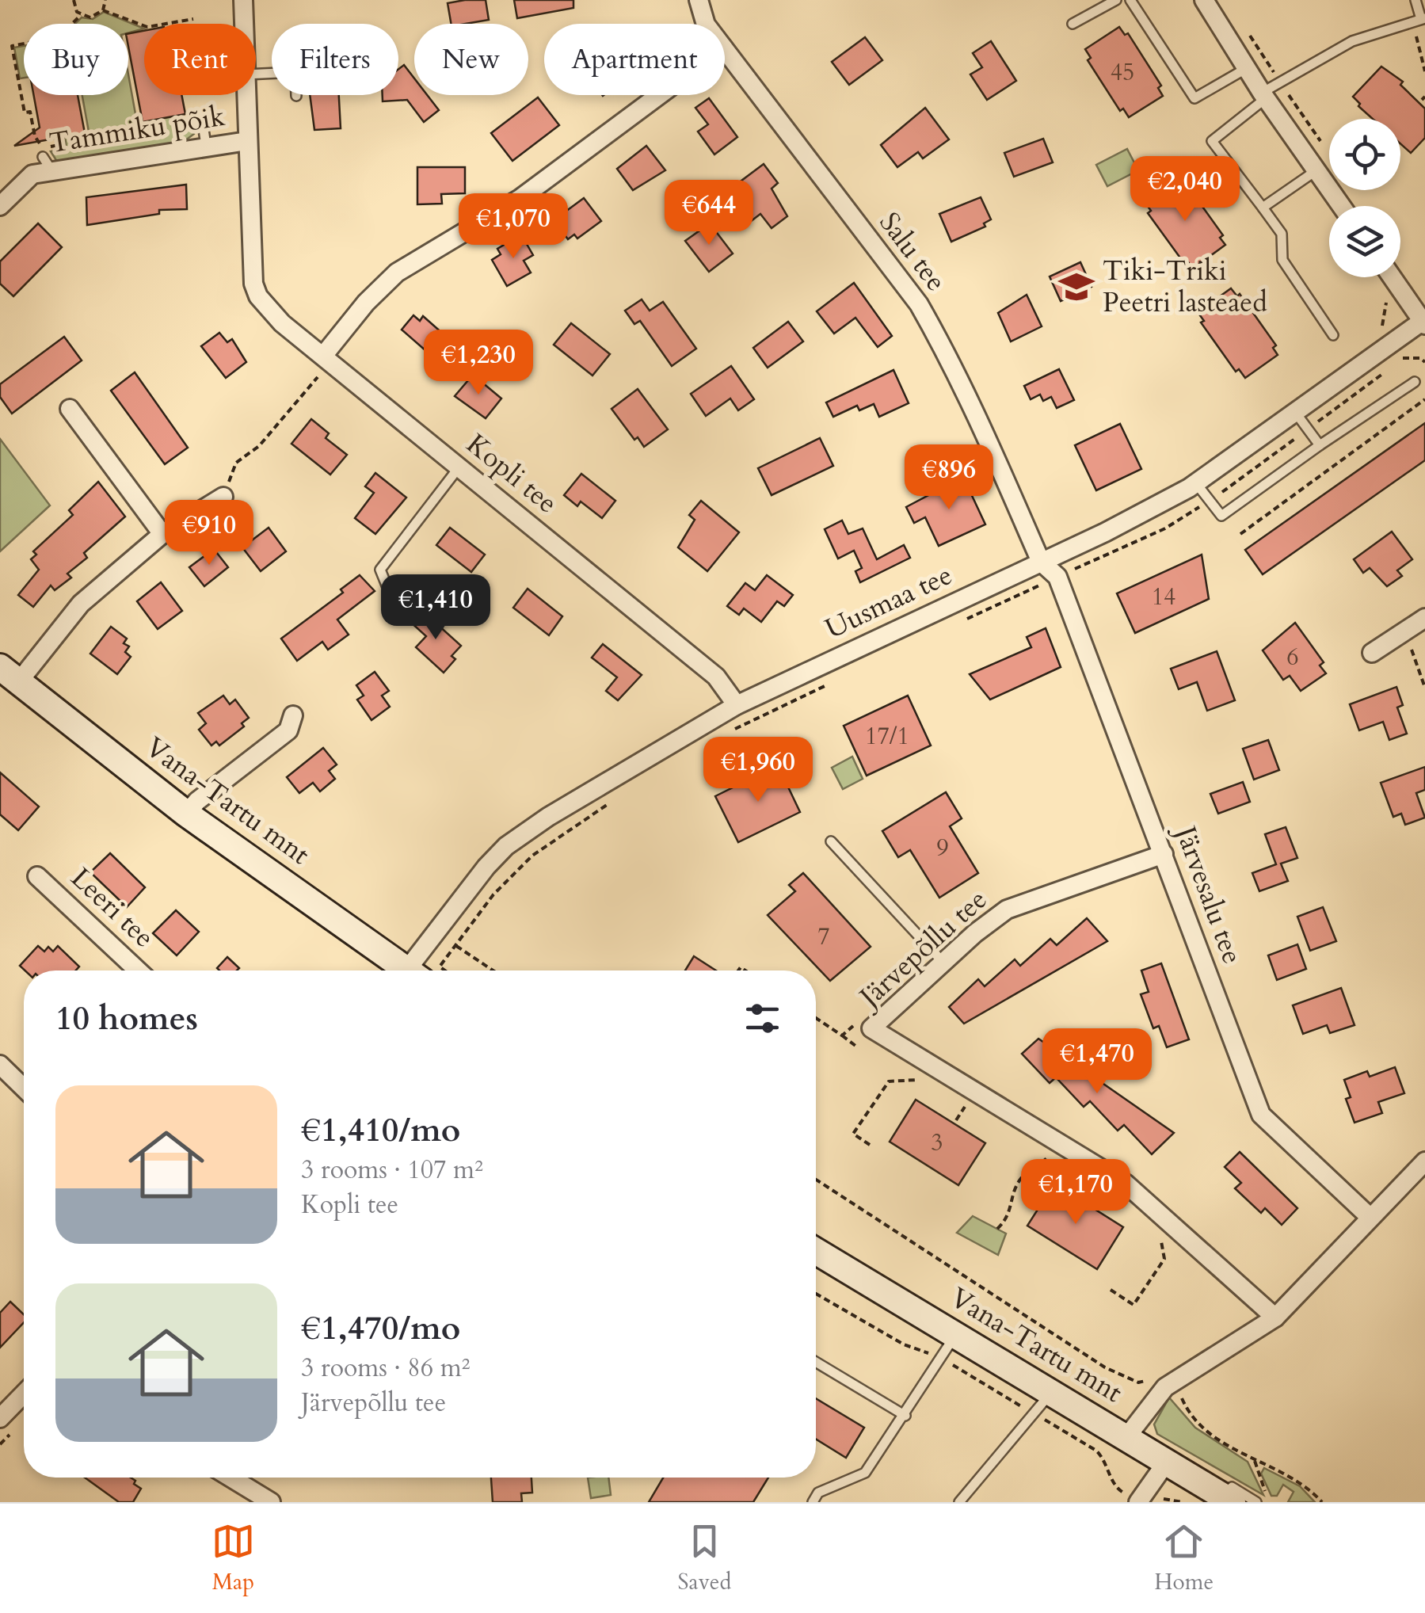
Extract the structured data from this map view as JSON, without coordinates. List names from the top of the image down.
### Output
{
  "streets": {
    "street": [
      "Tammiku põik",
      "Salu tee",
      "Kopli tee",
      "Uusmaa tee",
      "Vana-Tartu mnt",
      "Järvesalu tee",
      "Leeri tee",
      "Järvepõllu tee"
    ]
  },
  "crossings": [
    ["Tammiku põik", "Kopli tee"],
    ["Salu tee", "Uusmaa tee"],
    ["Salu tee", "Järvesalu tee"],
    ["Kopli tee", "Uusmaa tee"],
    ["Uusmaa tee", "Järvesalu tee"],
    ["Järvesalu tee", "Järvepõllu tee"]
  ],
  "places": {
    "school or university": ["Tiki-Triki Peetri lasteaed"]
  },
  "house_numbers": [
    "45",
    "14",
    "6",
    "17/1",
    "9",
    "7",
    "3"
  ],
  "page": {
    "chip": [
      "Buy",
      "Rent",
      "Filters",
      "New",
      "Apartment"
    ],
    "price": [
      "€2,040",
      "€644",
      "€1,070",
      "€1,230",
      "€896",
      "€910",
      "€1,410",
      "€1,960",
      "€1,470",
      "€1,170"
    ],
    "heading": "10 homes",
    "list": [
      {
        "name": "€1,410/mo",
        "note": "3 rooms · 107 m² · Kopli tee"
      },
      {
        "name": "€1,470/mo",
        "note": "3 rooms · 86 m² · Järvepõllu tee"
      }
    ],
    "tabs": ["Map", "Saved", "Home"]
  }
}
